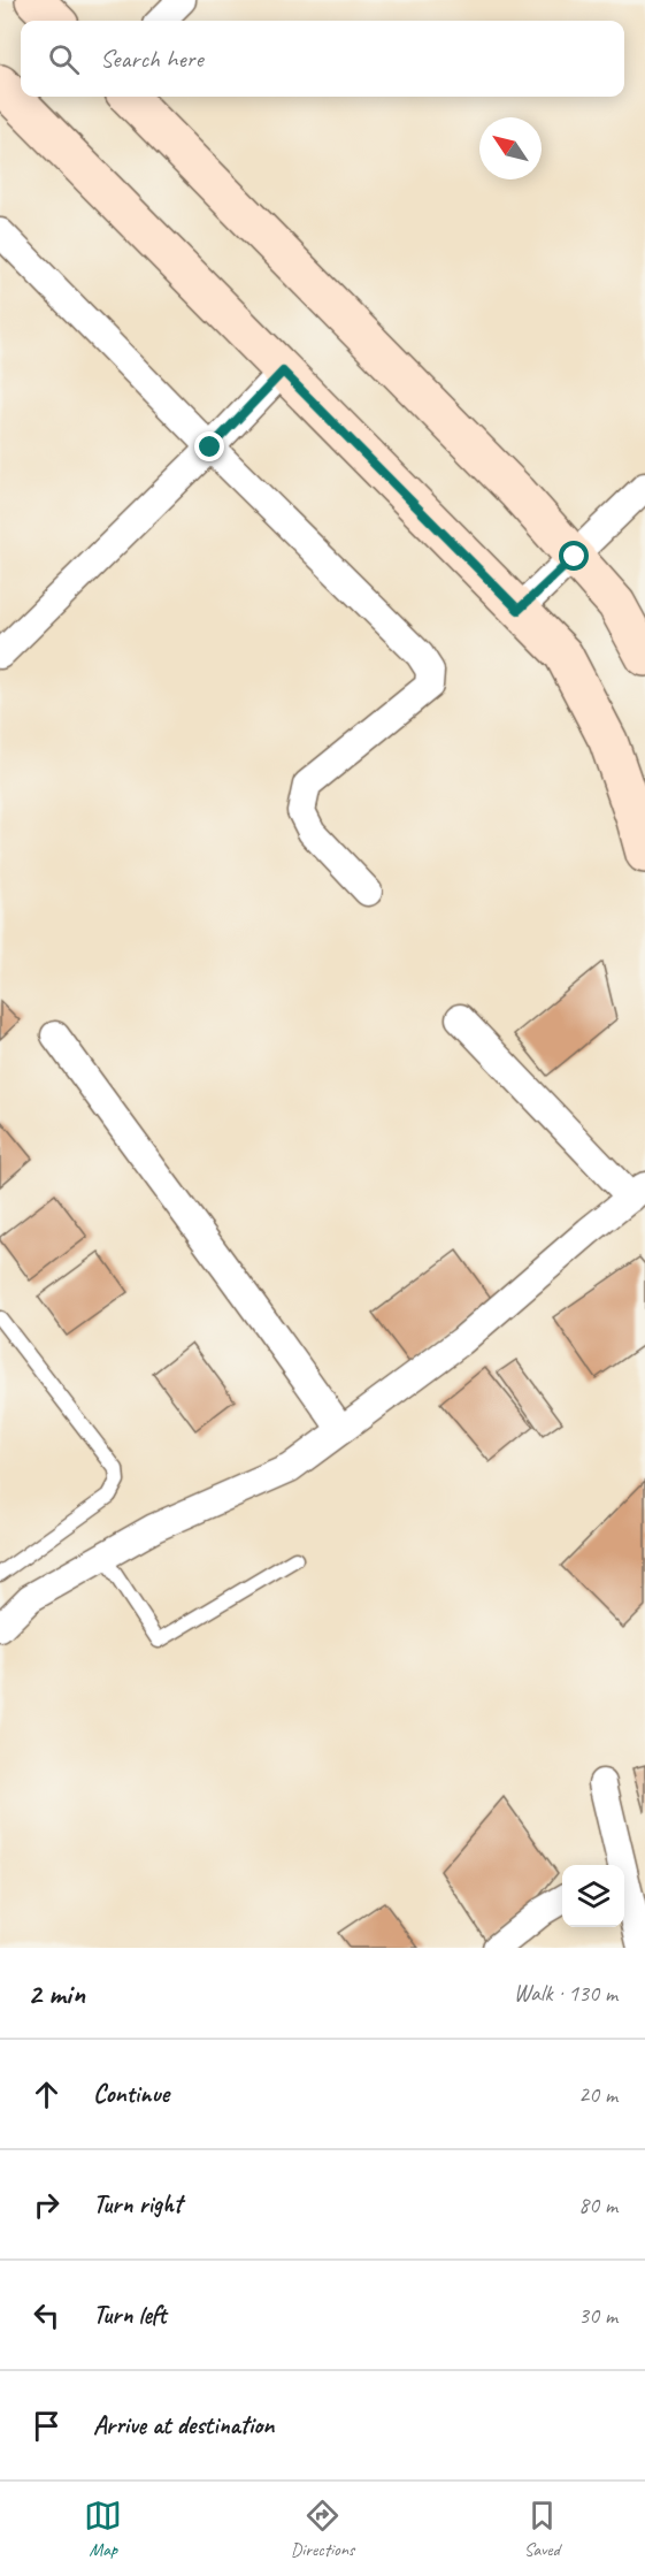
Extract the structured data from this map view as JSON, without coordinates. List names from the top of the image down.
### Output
{
  "north": "top left",
  "page": {
    "search": "Search here",
    "heading": ["2 min", "Walk · 130 m"],
    "list": [
      ["Continue", "20 m"],
      ["Turn right", "80 m"],
      ["Turn left", "30 m"],
      "Arrive at destination"
    ],
    "nav": ["Map", "Directions", "Saved"]
  }
}
